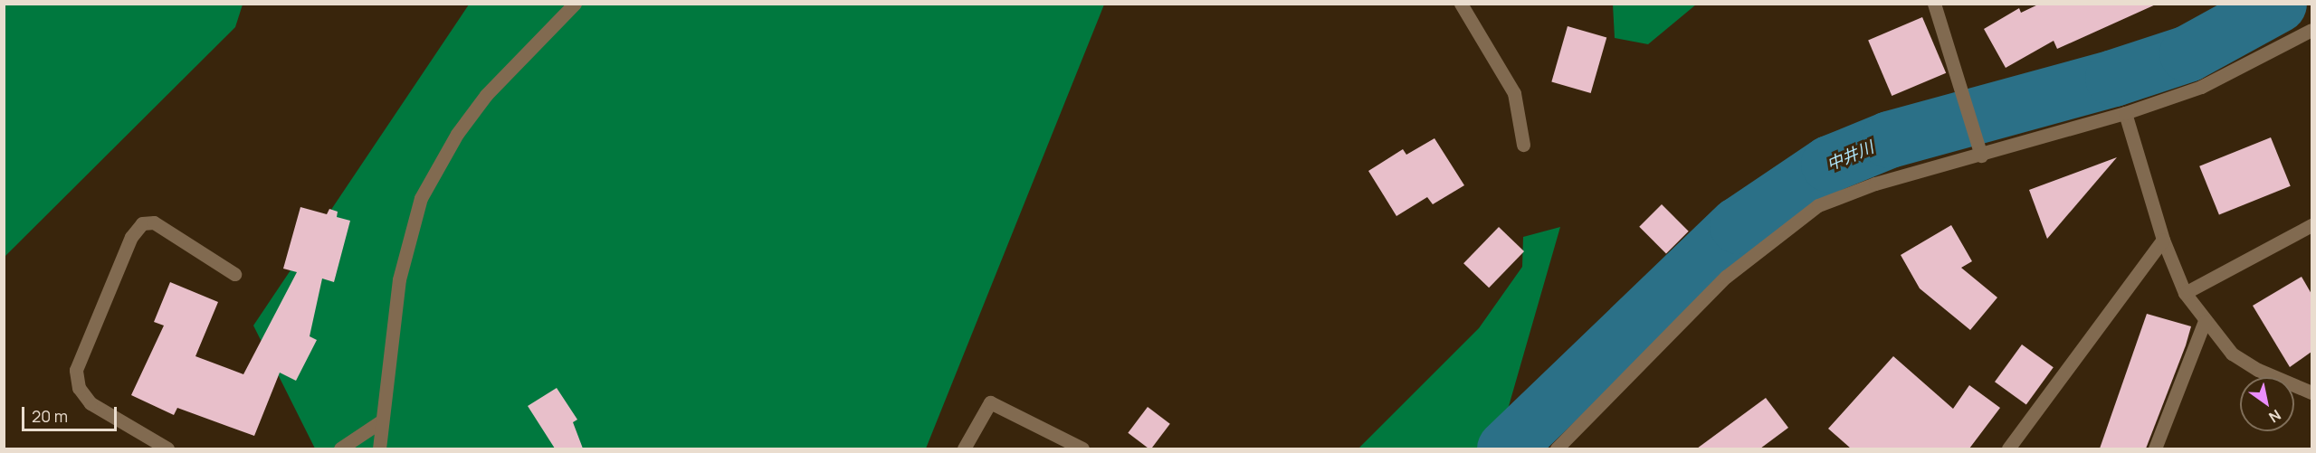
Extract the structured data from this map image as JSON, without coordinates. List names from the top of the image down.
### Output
{
  "water": ["中井川"],
  "scale_bar": "20 m",
  "north": "bottom right"
}
